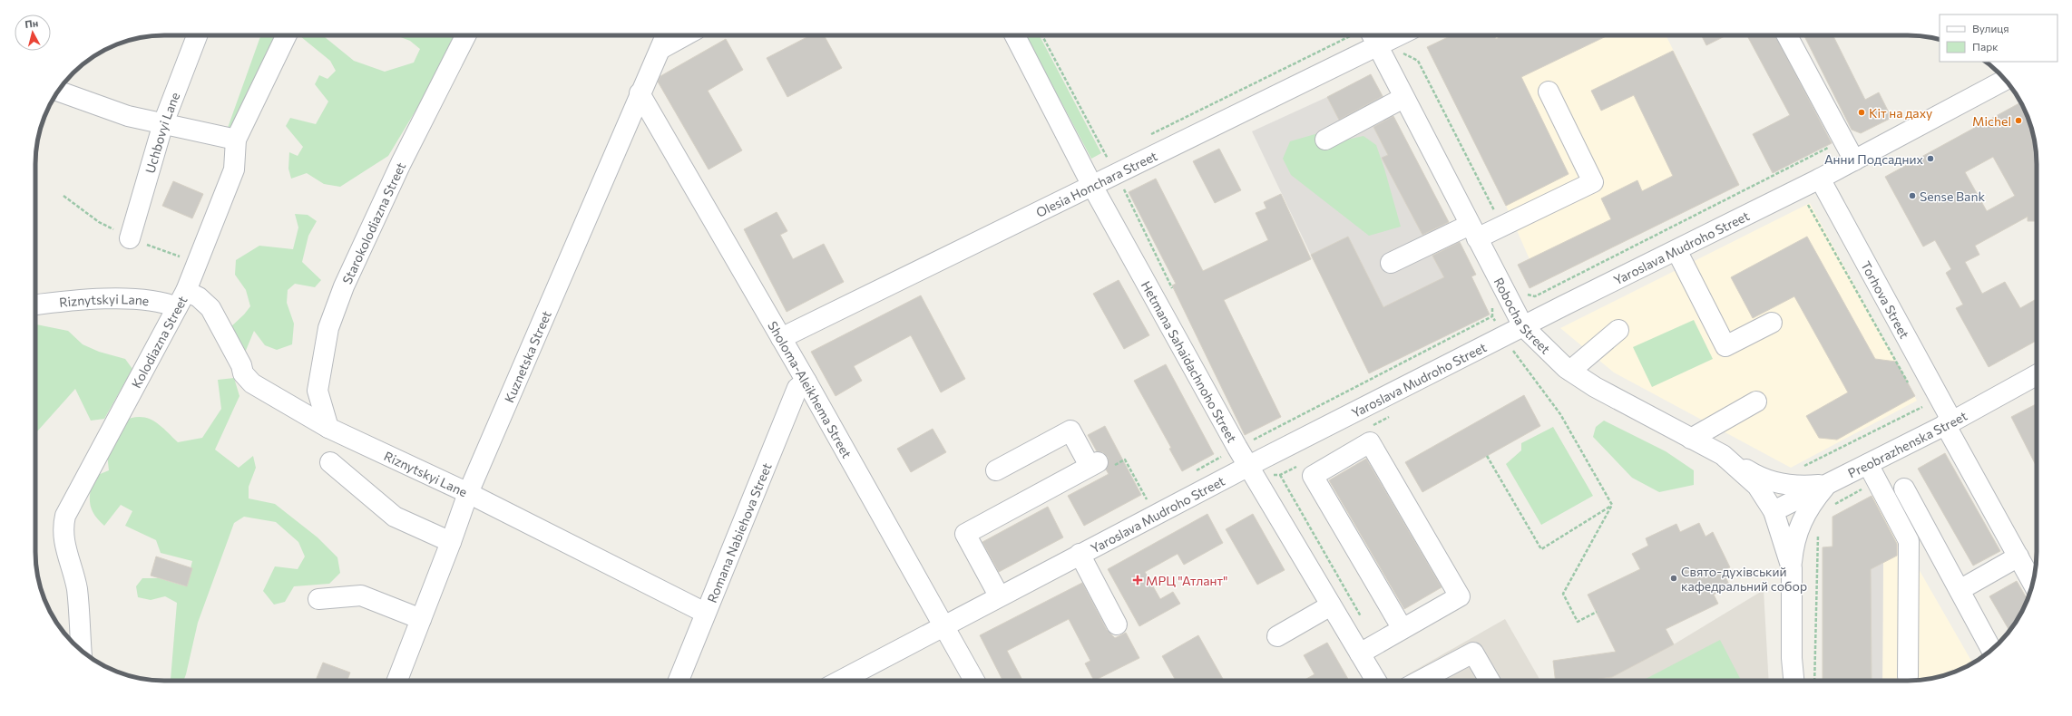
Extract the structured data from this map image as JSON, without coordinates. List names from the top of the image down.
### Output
{
  "streets": {
    "street": [
      "Uchbovyi Lane",
      "Olesia Honchara Street",
      "Starokolodiazna Street",
      "Yaroslava Mudroho Street",
      "Torhova Street",
      "Riznytskyi Lane",
      "Robocha Street",
      "Kolodiazna Street",
      "Kuznetska Street",
      "Hetmana Sahaidachnoho Street",
      "Sholoma-Aleikhema Street",
      "Preobrazhenska Street",
      "Romana Nabiehova Street"
    ]
  },
  "crossings": [
    ["Olesia Honchara Street", "Robocha Street"],
    ["Olesia Honchara Street", "Hetmana Sahaidachnoho Street"],
    ["Olesia Honchara Street", "Sholoma-Aleikhema Street"],
    ["Starokolodiazna Street", "Riznytskyi Lane"],
    ["Yaroslava Mudroho Street", "Torhova Street"],
    ["Yaroslava Mudroho Street", "Robocha Street"],
    ["Yaroslava Mudroho Street", "Hetmana Sahaidachnoho Street"],
    ["Yaroslava Mudroho Street", "Sholoma-Aleikhema Street"],
    ["Torhova Street", "Preobrazhenska Street"],
    ["Riznytskyi Lane", "Kolodiazna Street"],
    ["Riznytskyi Lane", "Kuznetska Street"],
    ["Riznytskyi Lane", "Romana Nabiehova Street"],
    ["Robocha Street", "Preobrazhenska Street"],
    ["Kuznetska Street", "Sholoma-Aleikhema Street"],
    ["Sholoma-Aleikhema Street", "Romana Nabiehova Street"]
  ],
  "places": {
    "other": [
      "Кіт на даху",
      "Michel",
      "Анни Подсадних",
      "Sense Bank",
      "Свято-духівський кафедральний собор"
    ],
    "health": ["МРЦ \"Атлант\""]
  },
  "legend": ["Вулиця", "Парк"],
  "north": "top"
}
